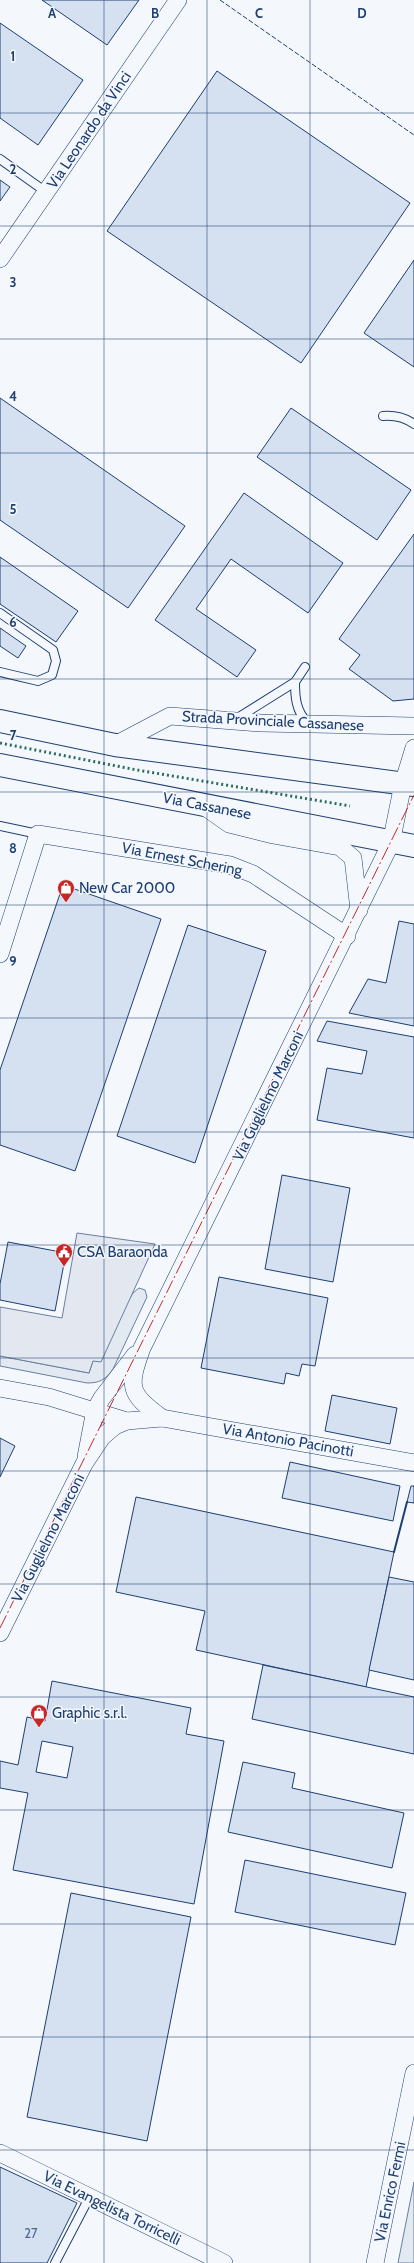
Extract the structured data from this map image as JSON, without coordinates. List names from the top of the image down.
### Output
{
  "streets": {
    "main road": ["Via Cassanese"],
    "street": [
      "Via Leonardo da Vinci",
      "Strada Provinciale Cassanese",
      "Via Ernest Schering",
      "Via Guglielmo Marconi",
      "Via Antonio Pacinotti",
      "Via Enrico Fermi",
      "Via Evangelista Torricelli"
    ]
  },
  "crossings": [
    ["Via Cassanese", "Via Guglielmo Marconi"],
    ["Via Ernest Schering", "Via Guglielmo Marconi"],
    ["Via Guglielmo Marconi", "Via Antonio Pacinotti"]
  ],
  "places": {
    "shop": ["New Car 2000", "Graphic s.r.l."],
    "public building": ["CSA Baraonda"]
  },
  "house_numbers": ["27"],
  "grid": {
    "columns": [
      "A",
      "B",
      "C",
      "D"
    ],
    "rows": [
      "1",
      "2",
      "3",
      "4",
      "5",
      "6",
      "7",
      "8",
      "9"
    ]
  }
}
